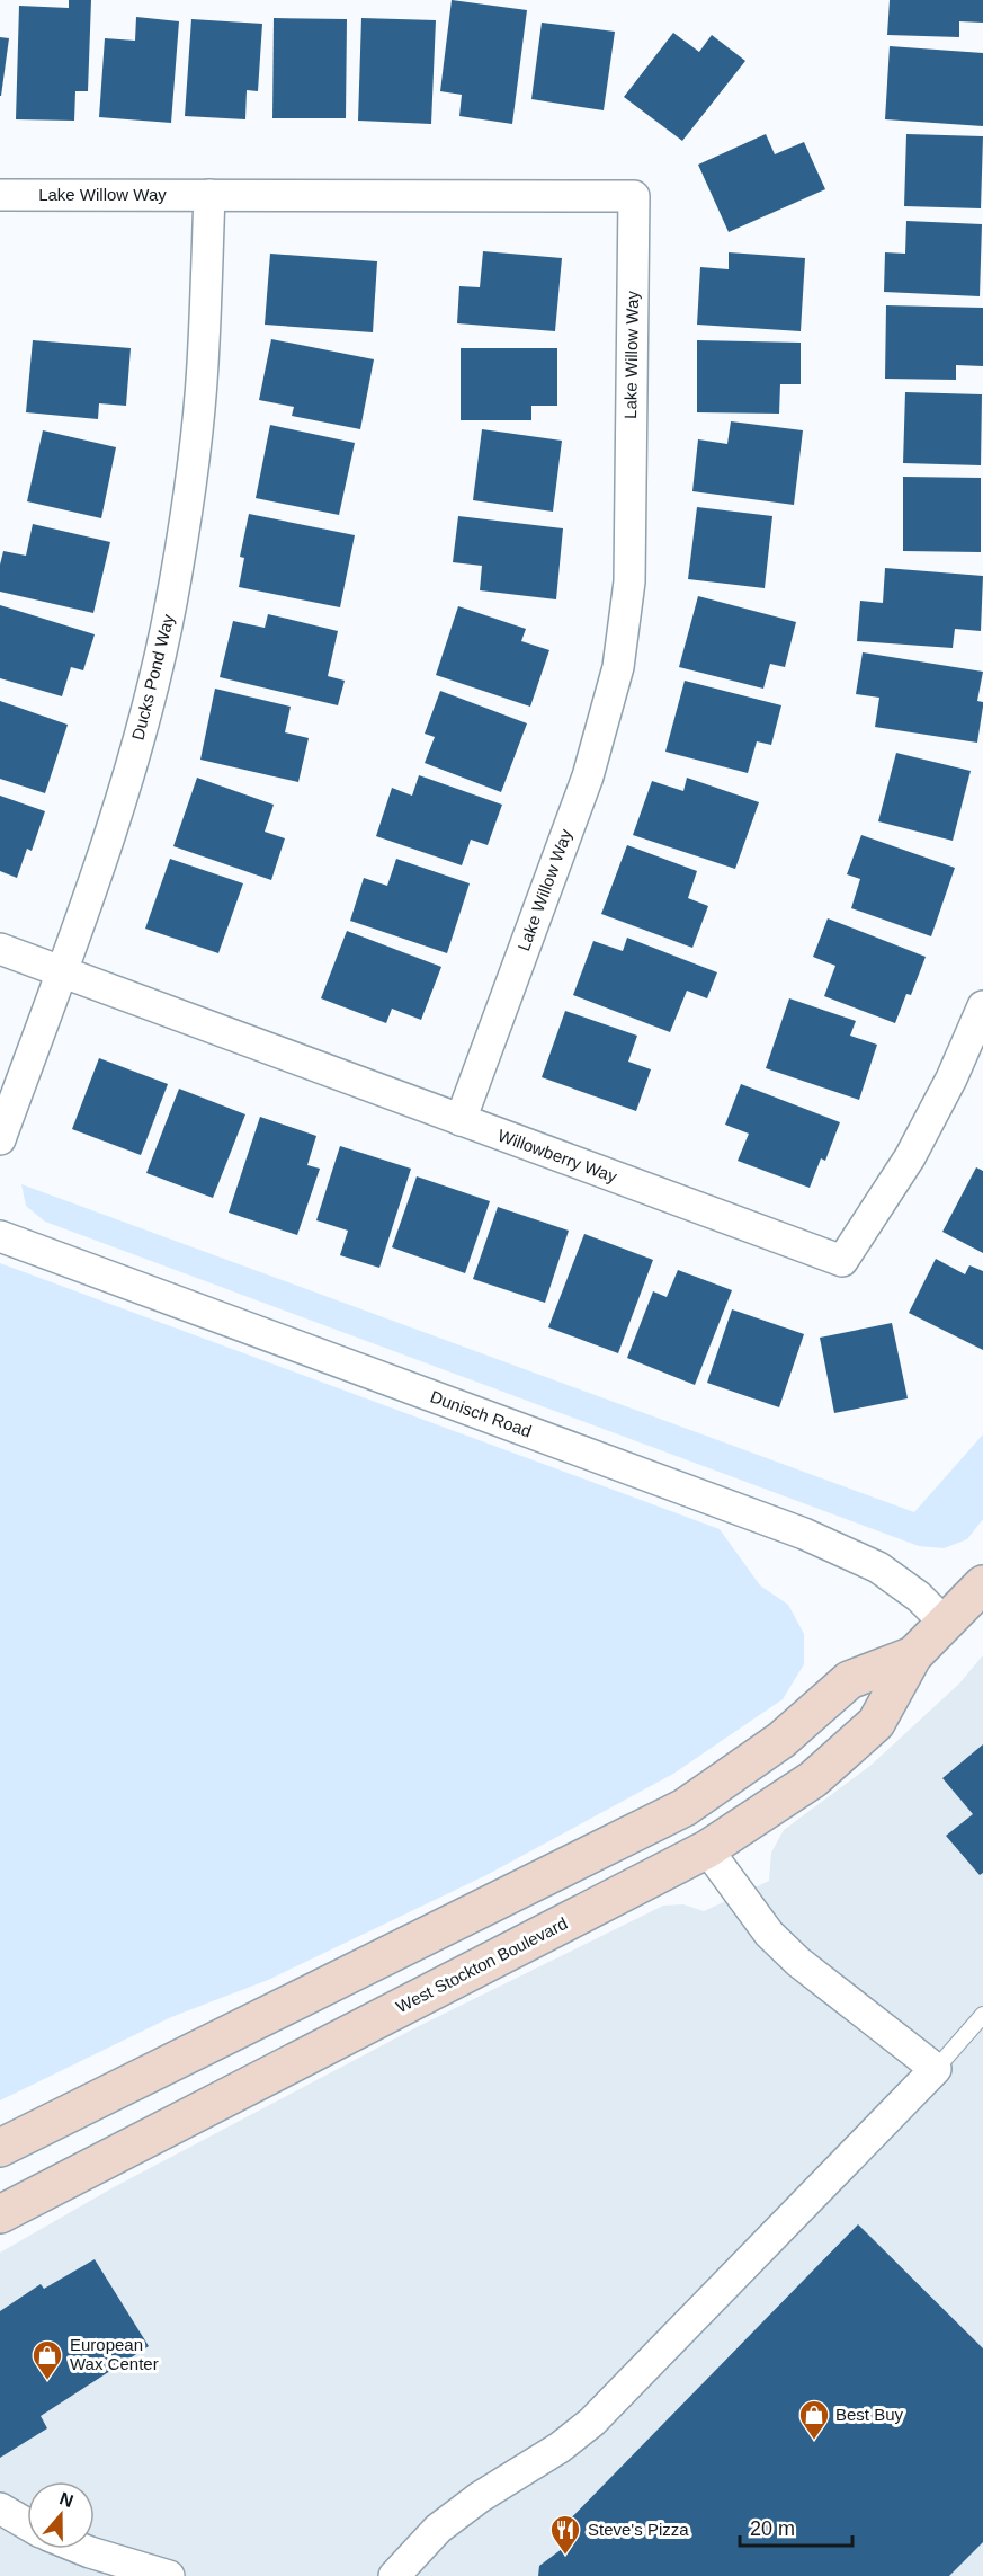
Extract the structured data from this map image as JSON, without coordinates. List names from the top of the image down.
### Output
{
  "streets": {
    "street": [
      "Lake Willow Way",
      "Ducks Pond Way",
      "Willowberry Way",
      "Dunisch Road",
      "West Stockton Boulevard"
    ]
  },
  "crossings": [
    ["Lake Willow Way", "Ducks Pond Way"],
    ["Lake Willow Way", "Willowberry Way"],
    ["Ducks Pond Way", "Willowberry Way"],
    ["Dunisch Road", "West Stockton Boulevard"]
  ],
  "places": {
    "shop": ["European Wax Center", "Best Buy"],
    "restaurant": ["Steve's Pizza"]
  },
  "scale_bar": "20 m",
  "north": "top"
}
